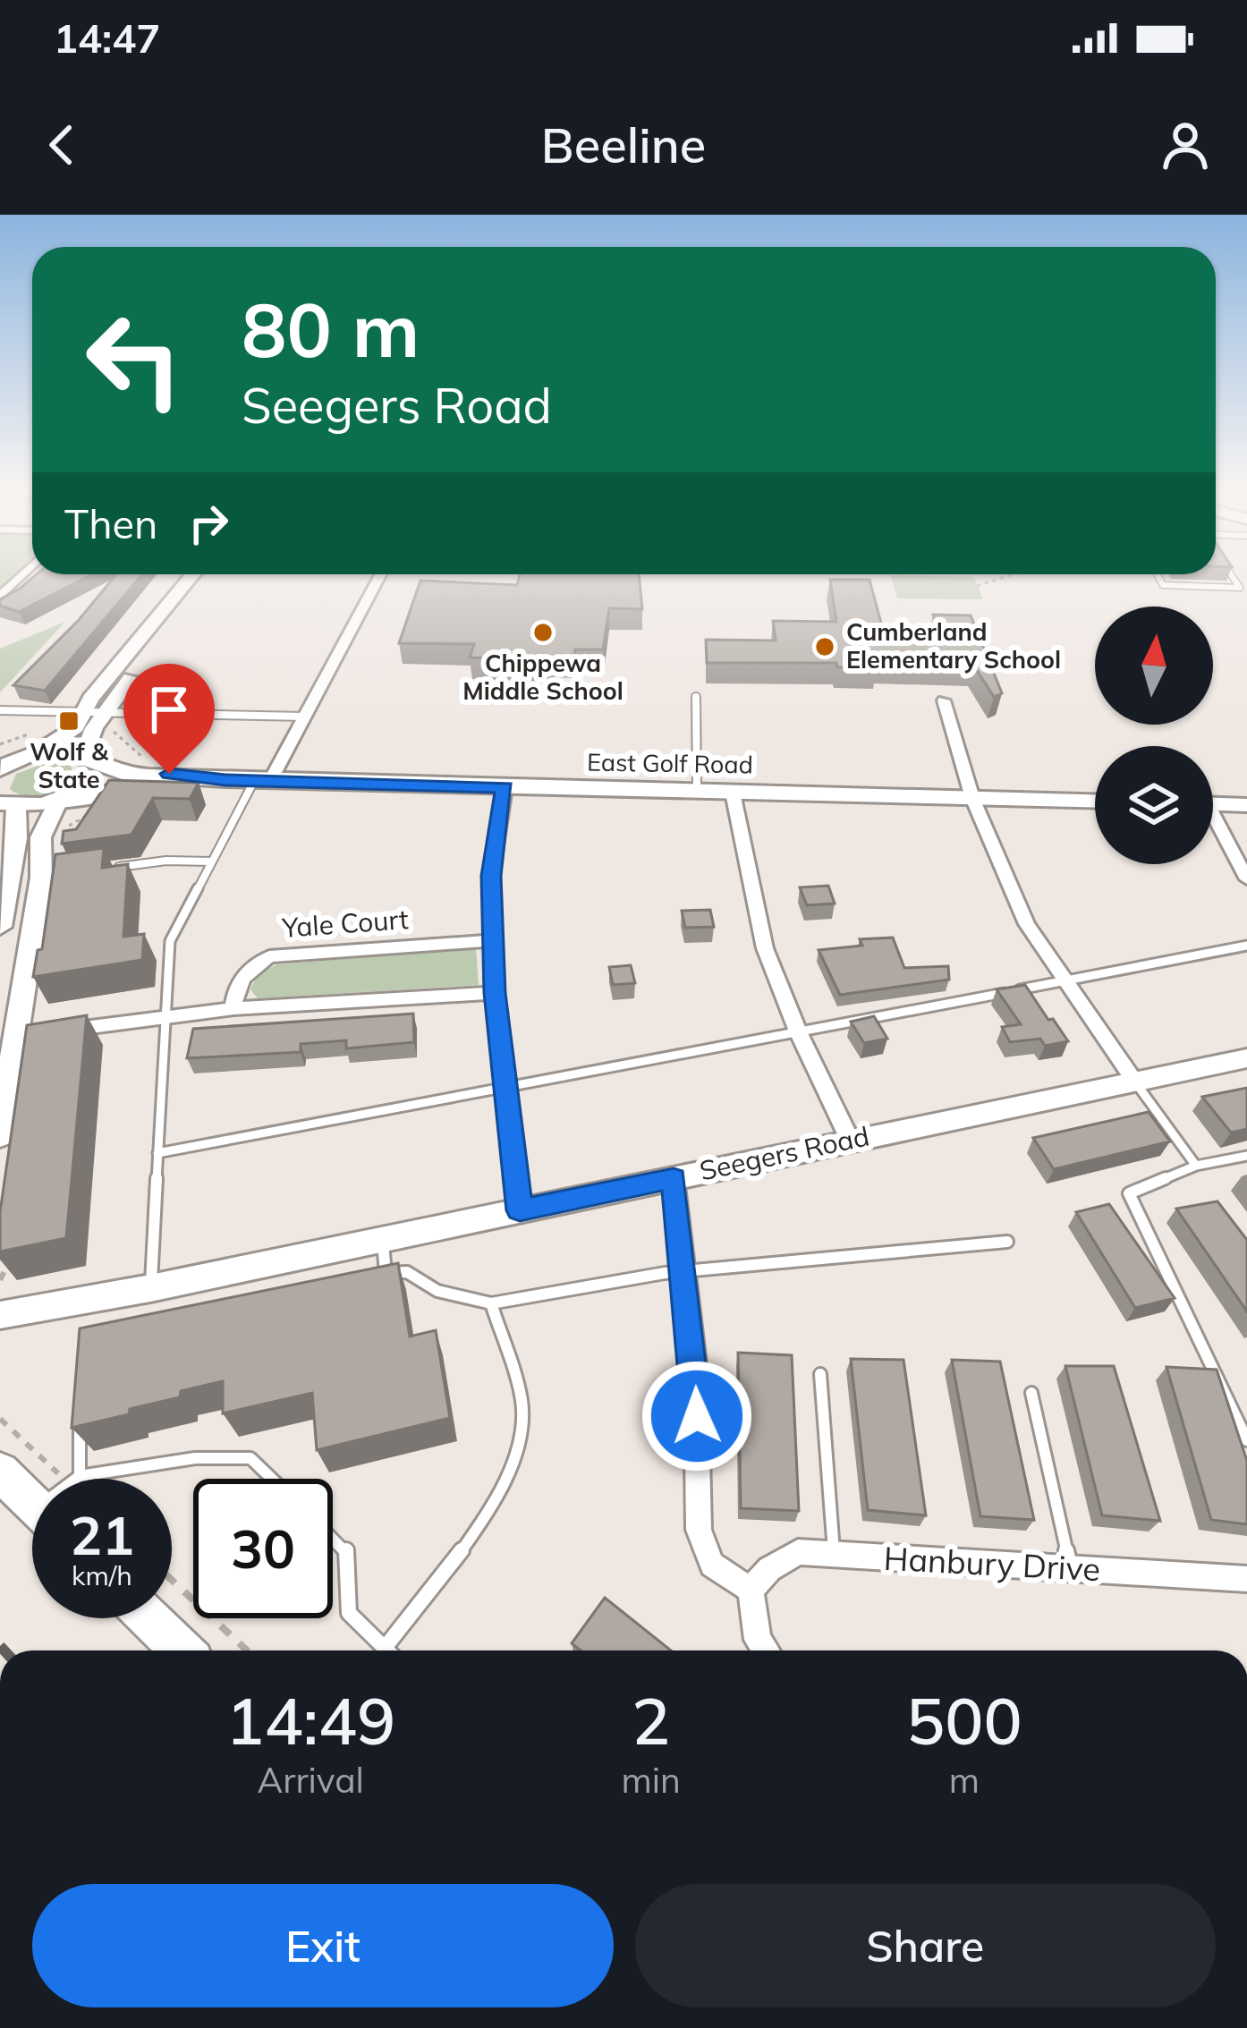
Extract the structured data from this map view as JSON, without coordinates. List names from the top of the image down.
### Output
{
  "streets": {
    "main road": ["East Golf Road"],
    "street": ["Yale Court", "Seegers Road", "Hanbury Drive"]
  },
  "places": {
    "other": ["Chippewa Middle School", "Cumberland Elementary School"],
    "transit": ["Wolf & State"]
  },
  "north": "top",
  "page": {
    "status": "14:47",
    "header": "Beeline",
    "turn": ["80 m", "Seegers Road"],
    "then": "Then",
    "speed": "21 km/h",
    "limit": "30",
    "eta": [
      "14:49",
      "Arrival",
      "2",
      "min",
      "500",
      "m"
    ],
    "buttons": ["Exit", "Share"]
  }
}
